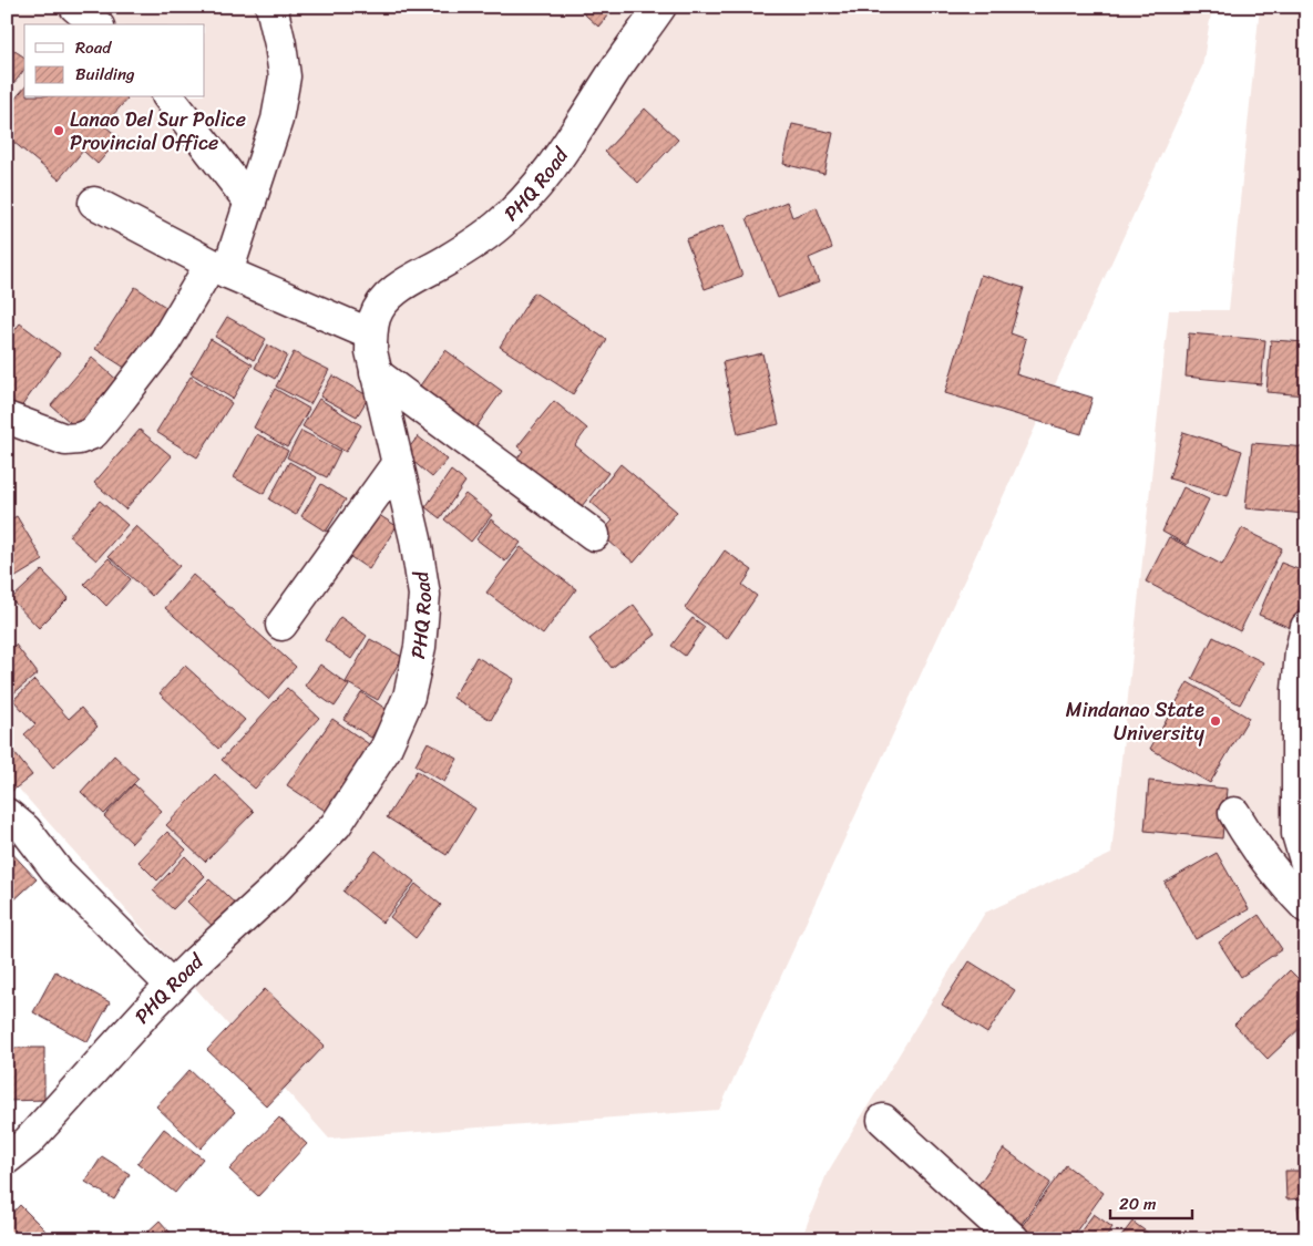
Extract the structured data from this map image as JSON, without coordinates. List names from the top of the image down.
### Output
{
  "streets": {
    "street": ["PHQ Road"]
  },
  "places": ["Lanao Del Sur Police Provincial Office", "Mindanao State University"],
  "legend": ["Road", "Building"],
  "scale_bar": "20 m"
}
